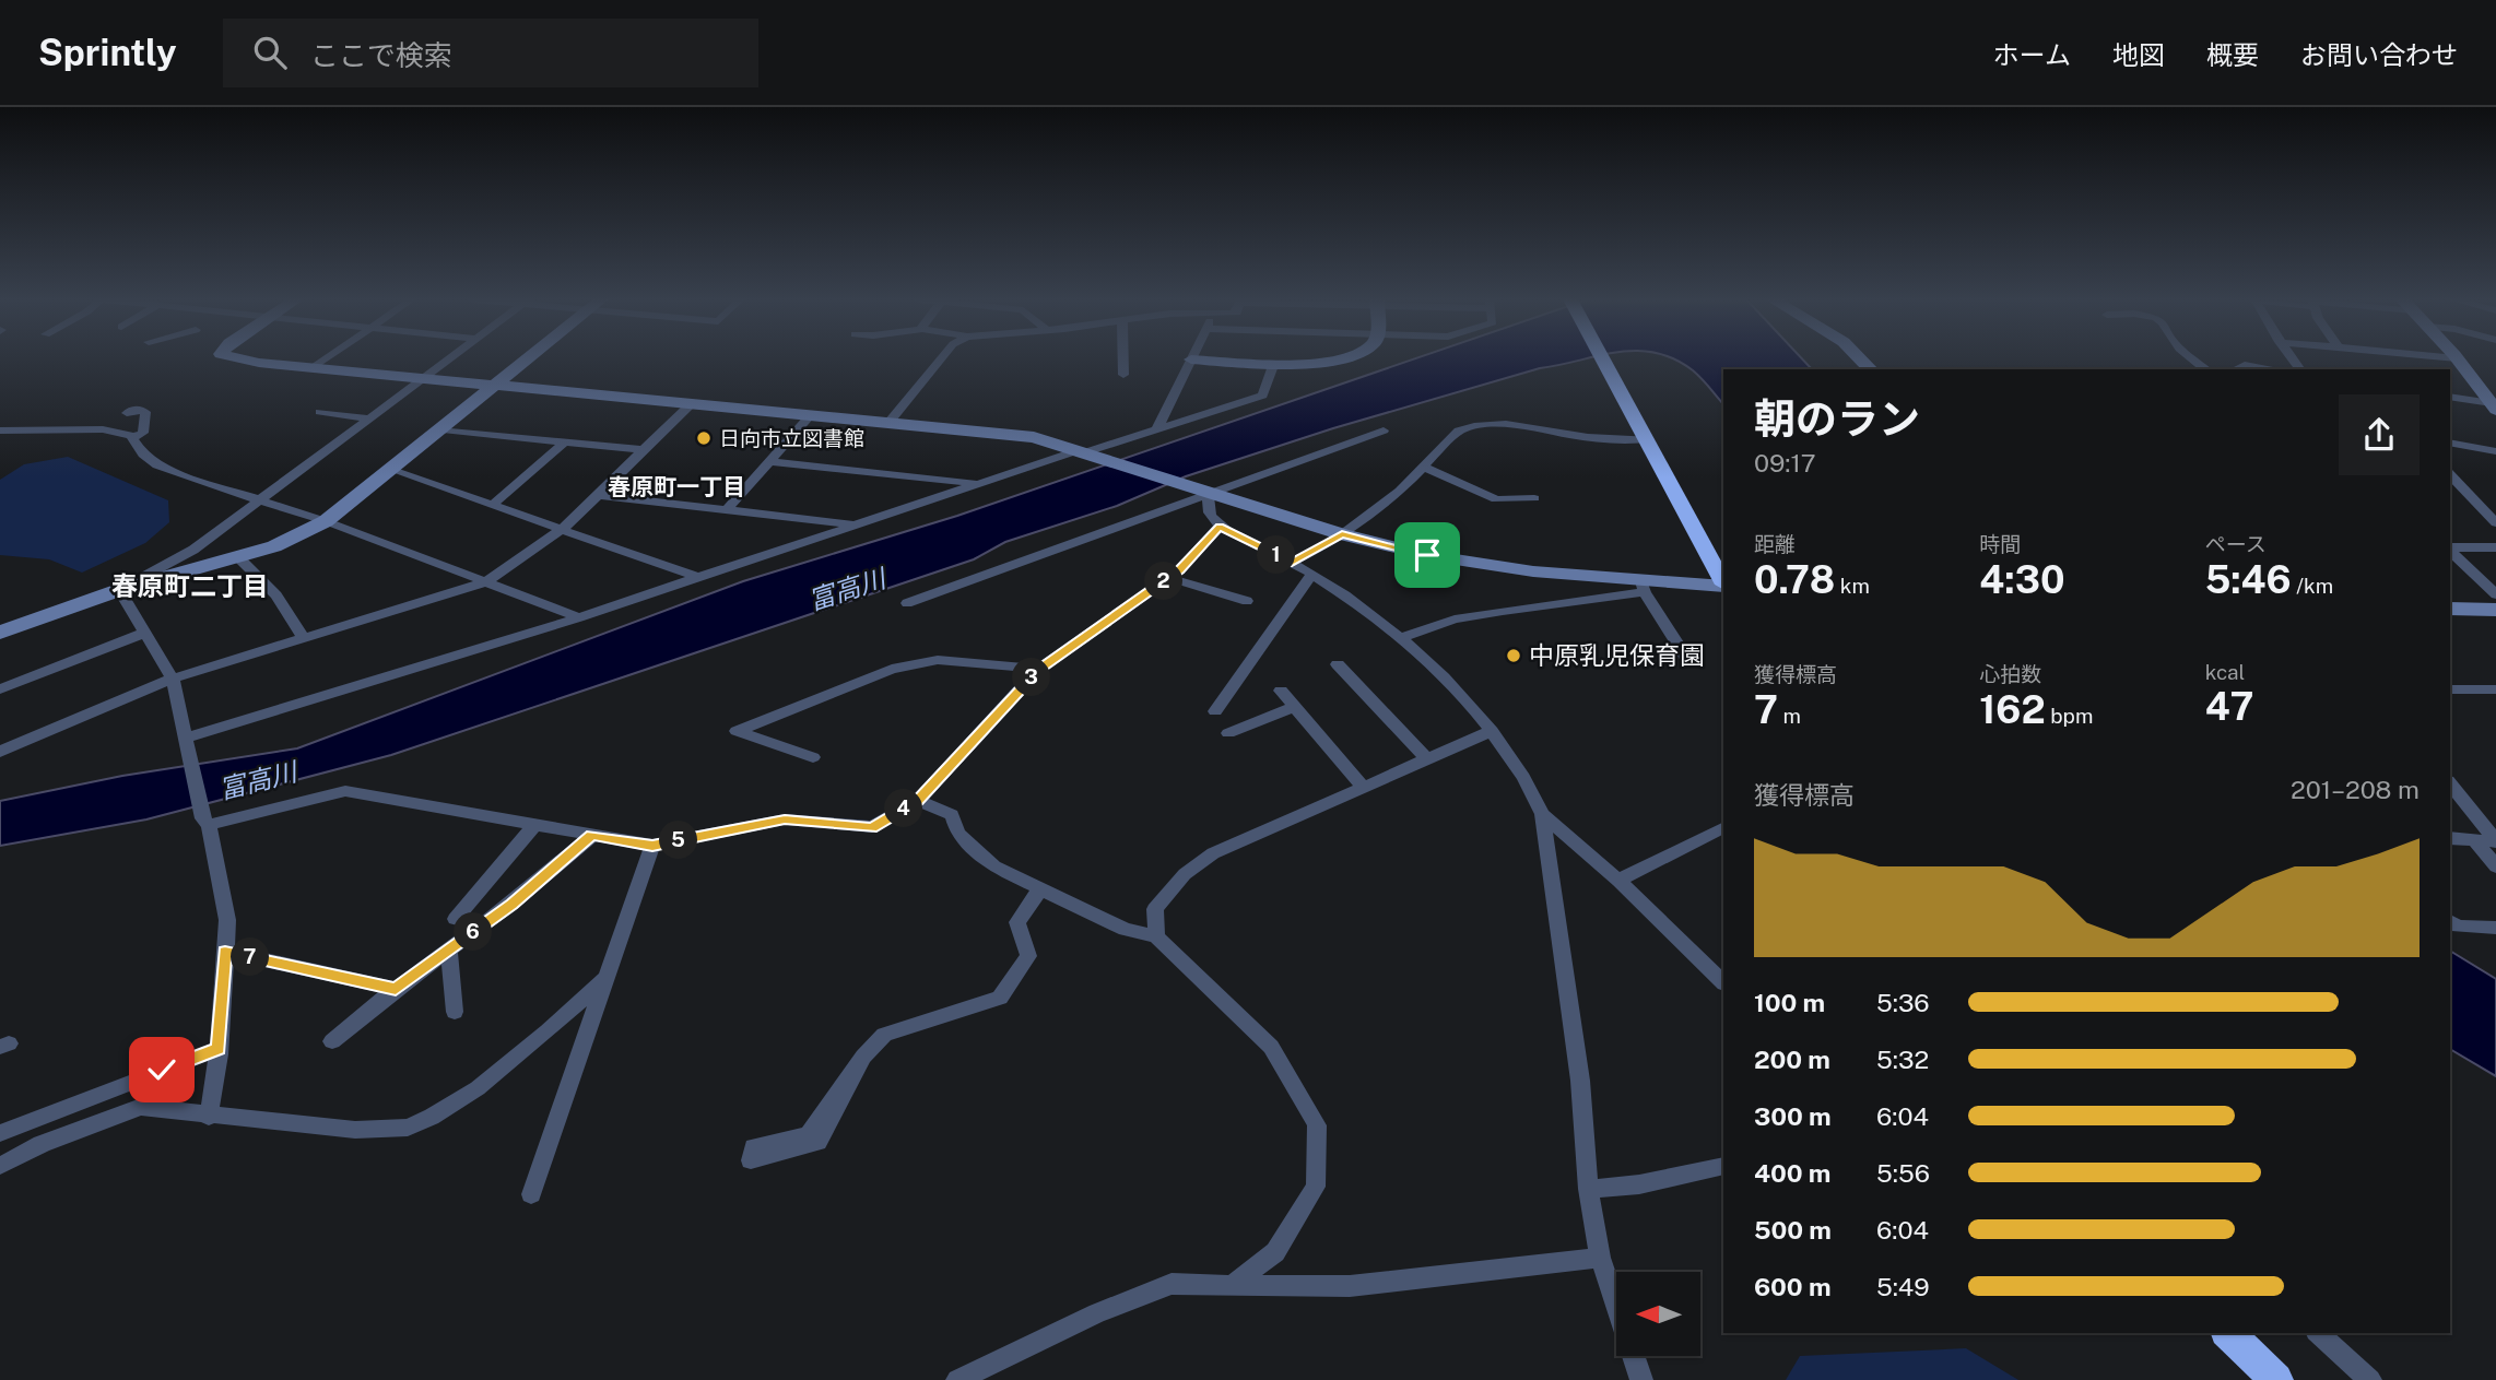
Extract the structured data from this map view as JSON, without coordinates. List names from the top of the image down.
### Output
{
  "districts": ["春原町一丁目", "春原町二丁目"],
  "water": ["富高川"],
  "places": ["日向市立図書館", "中原乳児保育園"],
  "north": "left",
  "page": {
    "header": "Sprintly",
    "search": "ここで検索",
    "nav": [
      "ホーム",
      "地図",
      "概要",
      "お問い合わせ"
    ],
    "heading": ["朝のラン", "09:17"],
    "stats": [
      ["距離", "0.78 km"],
      ["時間", "4:30"],
      ["ペース", "5:46 /km"],
      ["獲得標高", "7 m"],
      ["心拍数", "162 bpm"],
      ["kcal", "47"]
    ],
    "pins": [
      "1",
      "2",
      "3",
      "4",
      "5",
      "6",
      "7"
    ],
    "chart": ["獲得標高", "201–208 m"],
    "list": [
      {
        "name": "100 m",
        "note": "5:36"
      },
      {
        "name": "200 m",
        "note": "5:32"
      },
      {
        "name": "300 m",
        "note": "6:04"
      },
      {
        "name": "400 m",
        "note": "5:56"
      },
      {
        "name": "500 m",
        "note": "6:04"
      },
      {
        "name": "600 m",
        "note": "5:49"
      }
    ]
  }
}
